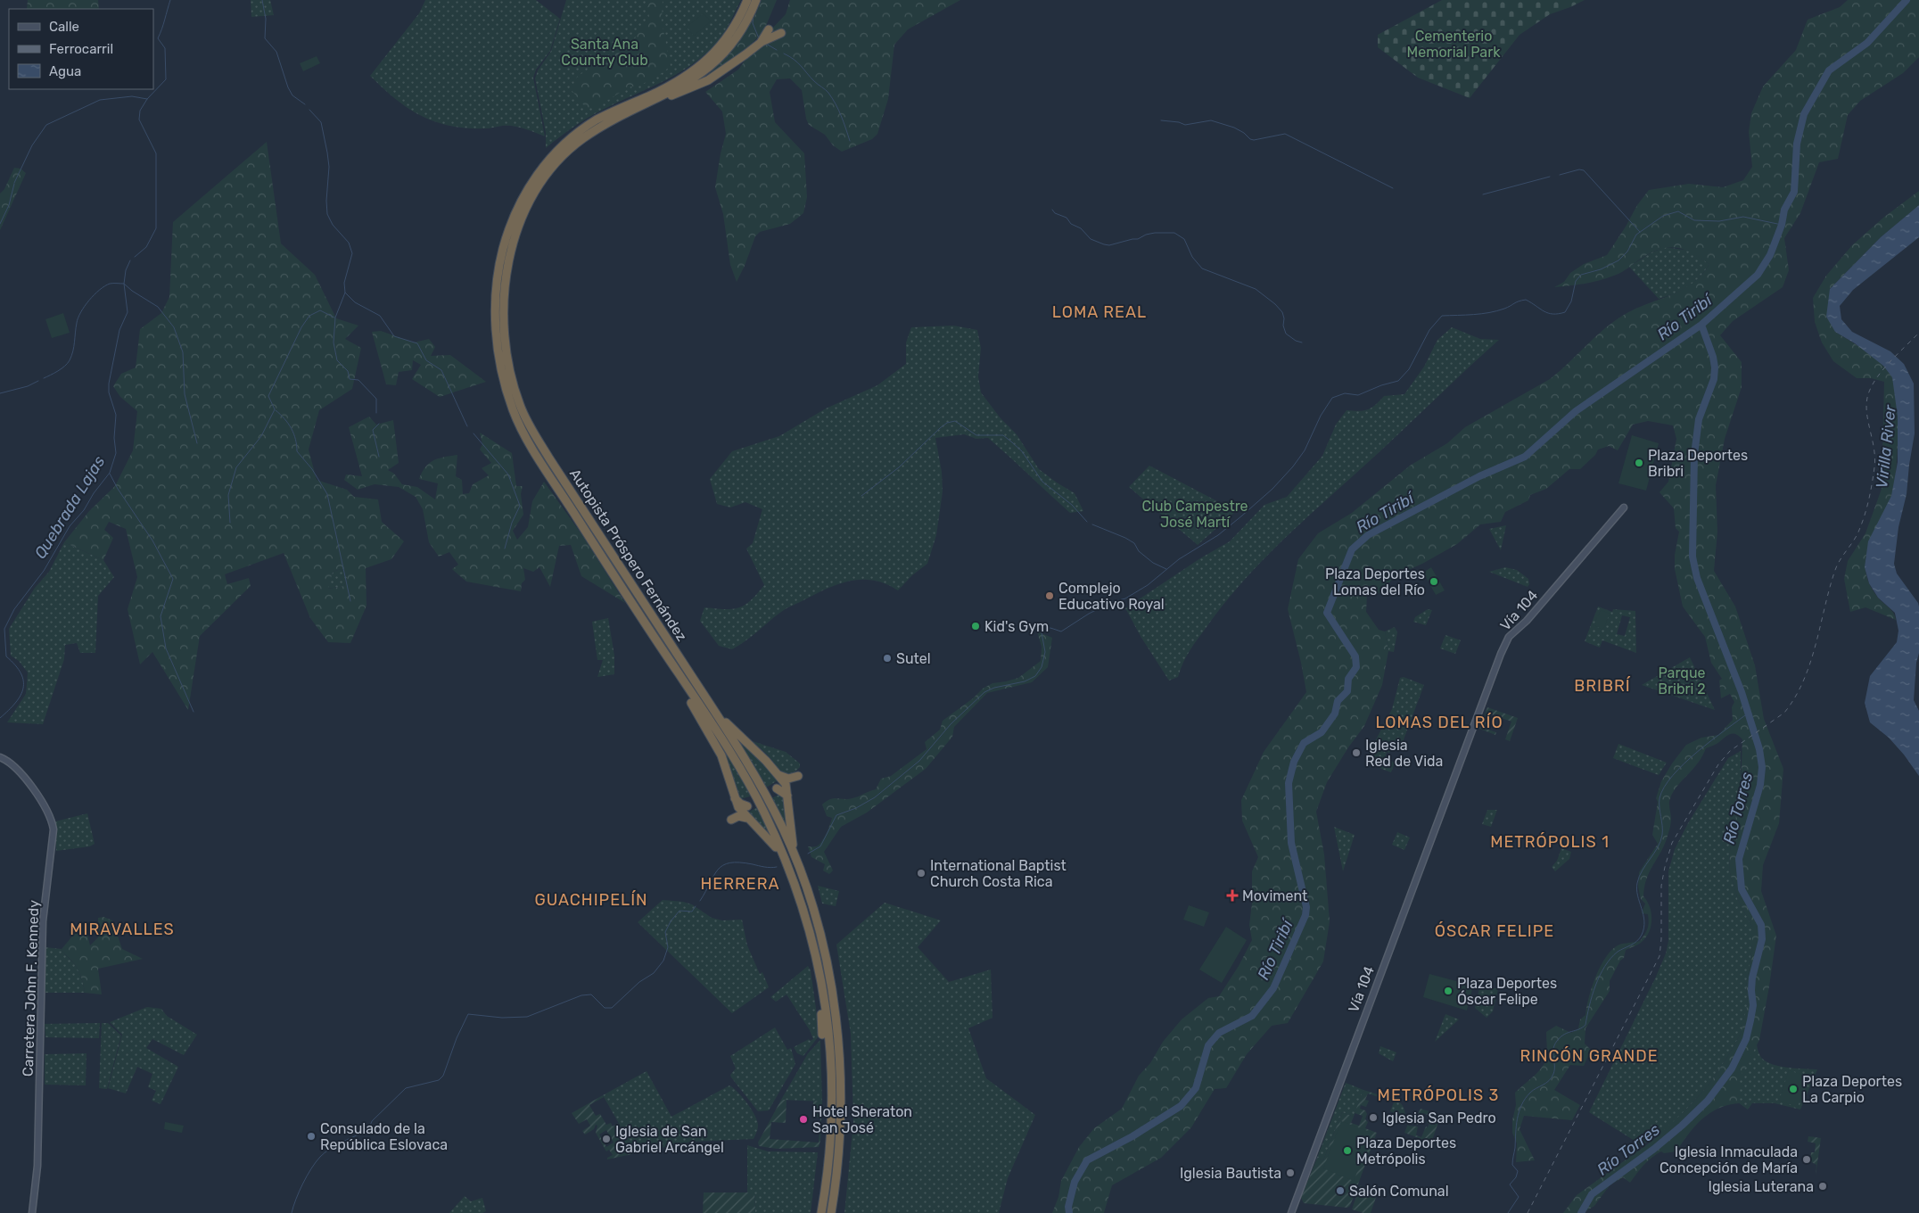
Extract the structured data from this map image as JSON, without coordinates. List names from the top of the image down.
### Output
{
  "streets": {
    "highway": ["Autopista Próspero Fernández"],
    "main road": ["Vía 104", "Carretera John F. Kennedy"]
  },
  "districts": [
    "LOMA REAL",
    "BRIBRÍ",
    "LOMAS DEL RÍO",
    "METRÓPOLIS 1",
    "HERRERA",
    "GUACHIPELÍN",
    "MIRAVALLES",
    "ÓSCAR FELIPE",
    "RINCÓN GRANDE",
    "METRÓPOLIS 3"
  ],
  "water": [
    "Río Tiribí",
    "Virilla River",
    "Quebrada Lajas",
    "Río Torres"
  ],
  "parks": [
    "Cementerio Memorial Park",
    "Santa Ana Country Club",
    "Club Campestre José Martí",
    "Parque Bribri 2"
  ],
  "places": {
    "other": [
      "Plaza Deportes Bribri",
      "Plaza Deportes Lomas del Río",
      "Complejo Educativo Royal",
      "Kid's Gym",
      "Sutel",
      "Iglesia Red de Vida",
      "International Baptist Church Costa Rica",
      "Plaza Deportes Óscar Felipe",
      "Plaza Deportes La Carpio",
      "Iglesia San Pedro",
      "Hotel Sheraton San José",
      "Consulado de la República Eslovaca",
      "Iglesia de San Gabriel Arcángel",
      "Plaza Deportes Metrópolis",
      "Iglesia Inmaculada Concepción de María",
      "Iglesia Bautista",
      "Iglesia Luterana",
      "Salón Comunal"
    ],
    "health": ["Moviment"]
  },
  "legend": ["Calle", "Ferrocarril", "Agua"]
}
